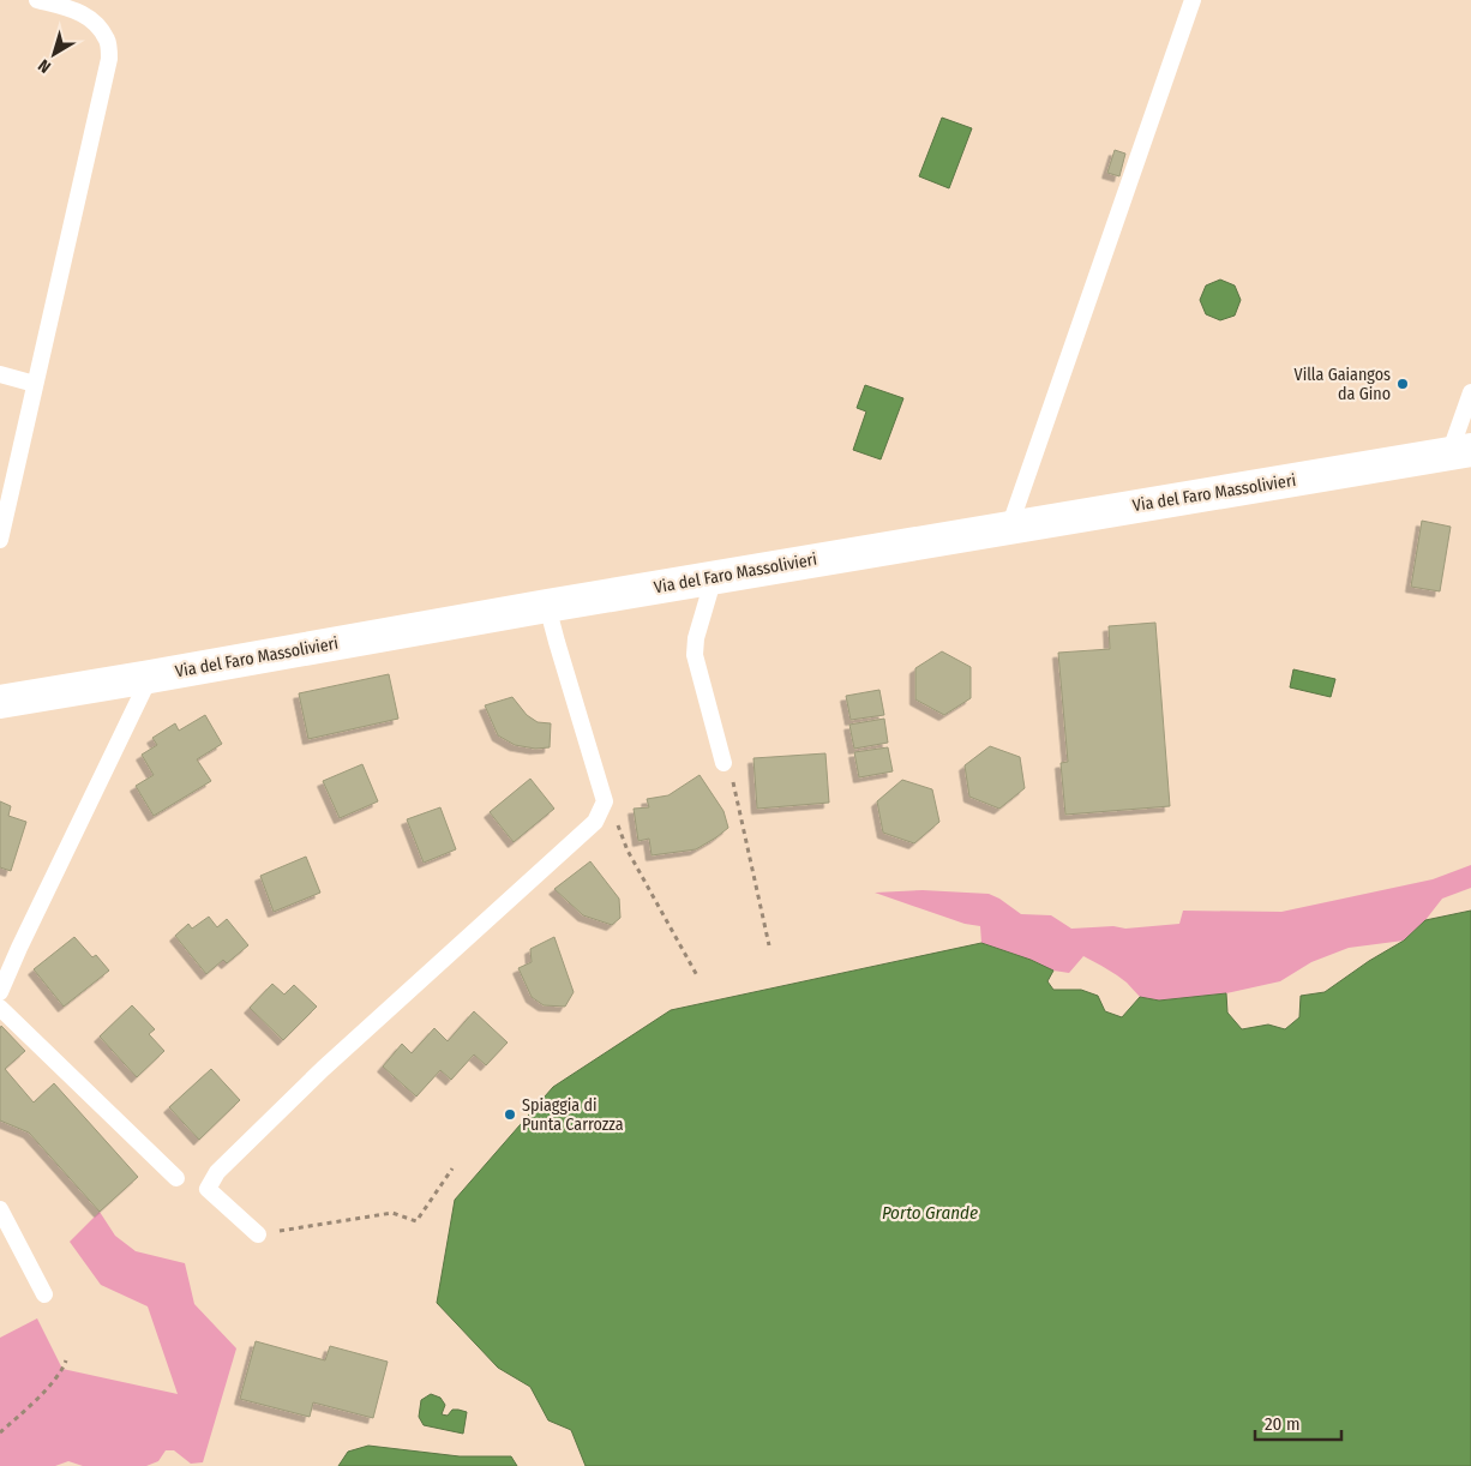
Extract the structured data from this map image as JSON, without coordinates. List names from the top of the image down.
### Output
{
  "streets": {
    "street": ["Via del Faro Massolivieri"]
  },
  "water": ["Porto Grande"],
  "places": ["Villa Gaiangos da Gino", "Spiaggia di Punta Carrozza"],
  "scale_bar": "20 m",
  "north": "bottom left"
}
